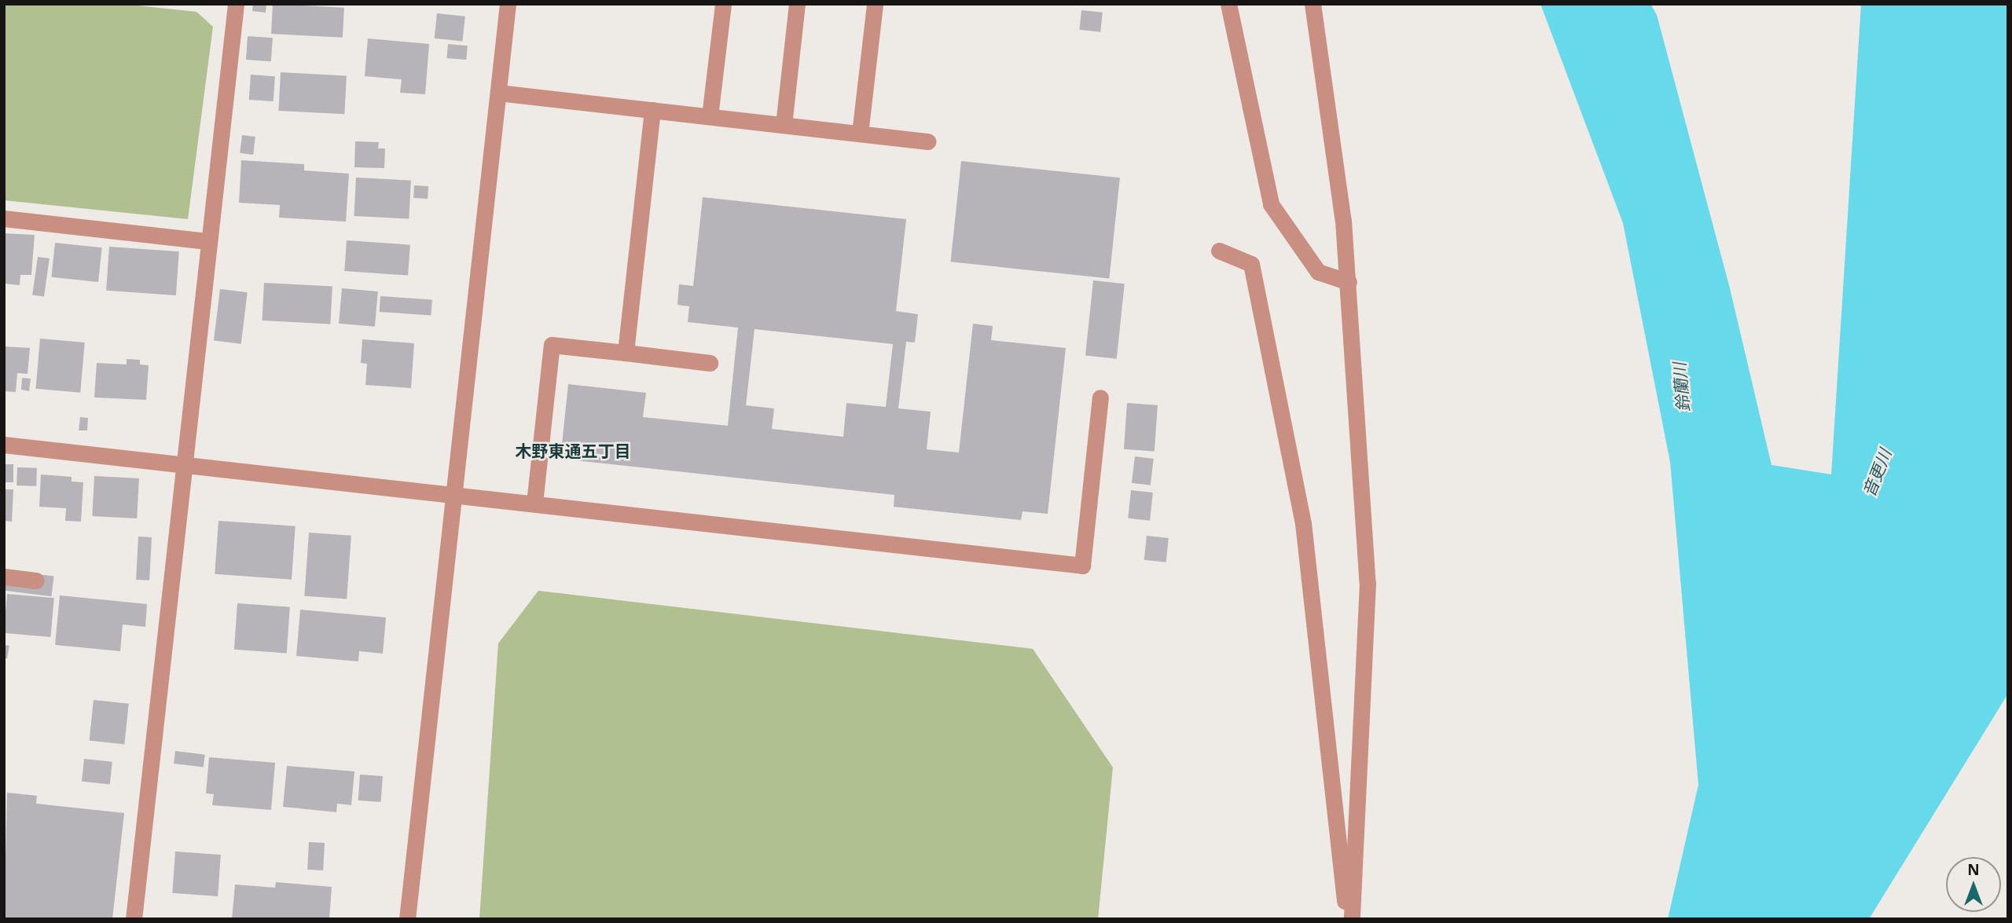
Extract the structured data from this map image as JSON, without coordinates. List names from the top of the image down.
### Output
{
  "districts": ["木野東通五丁目"],
  "water": ["鈴蘭川", "音更川"],
  "north": "top"
}
